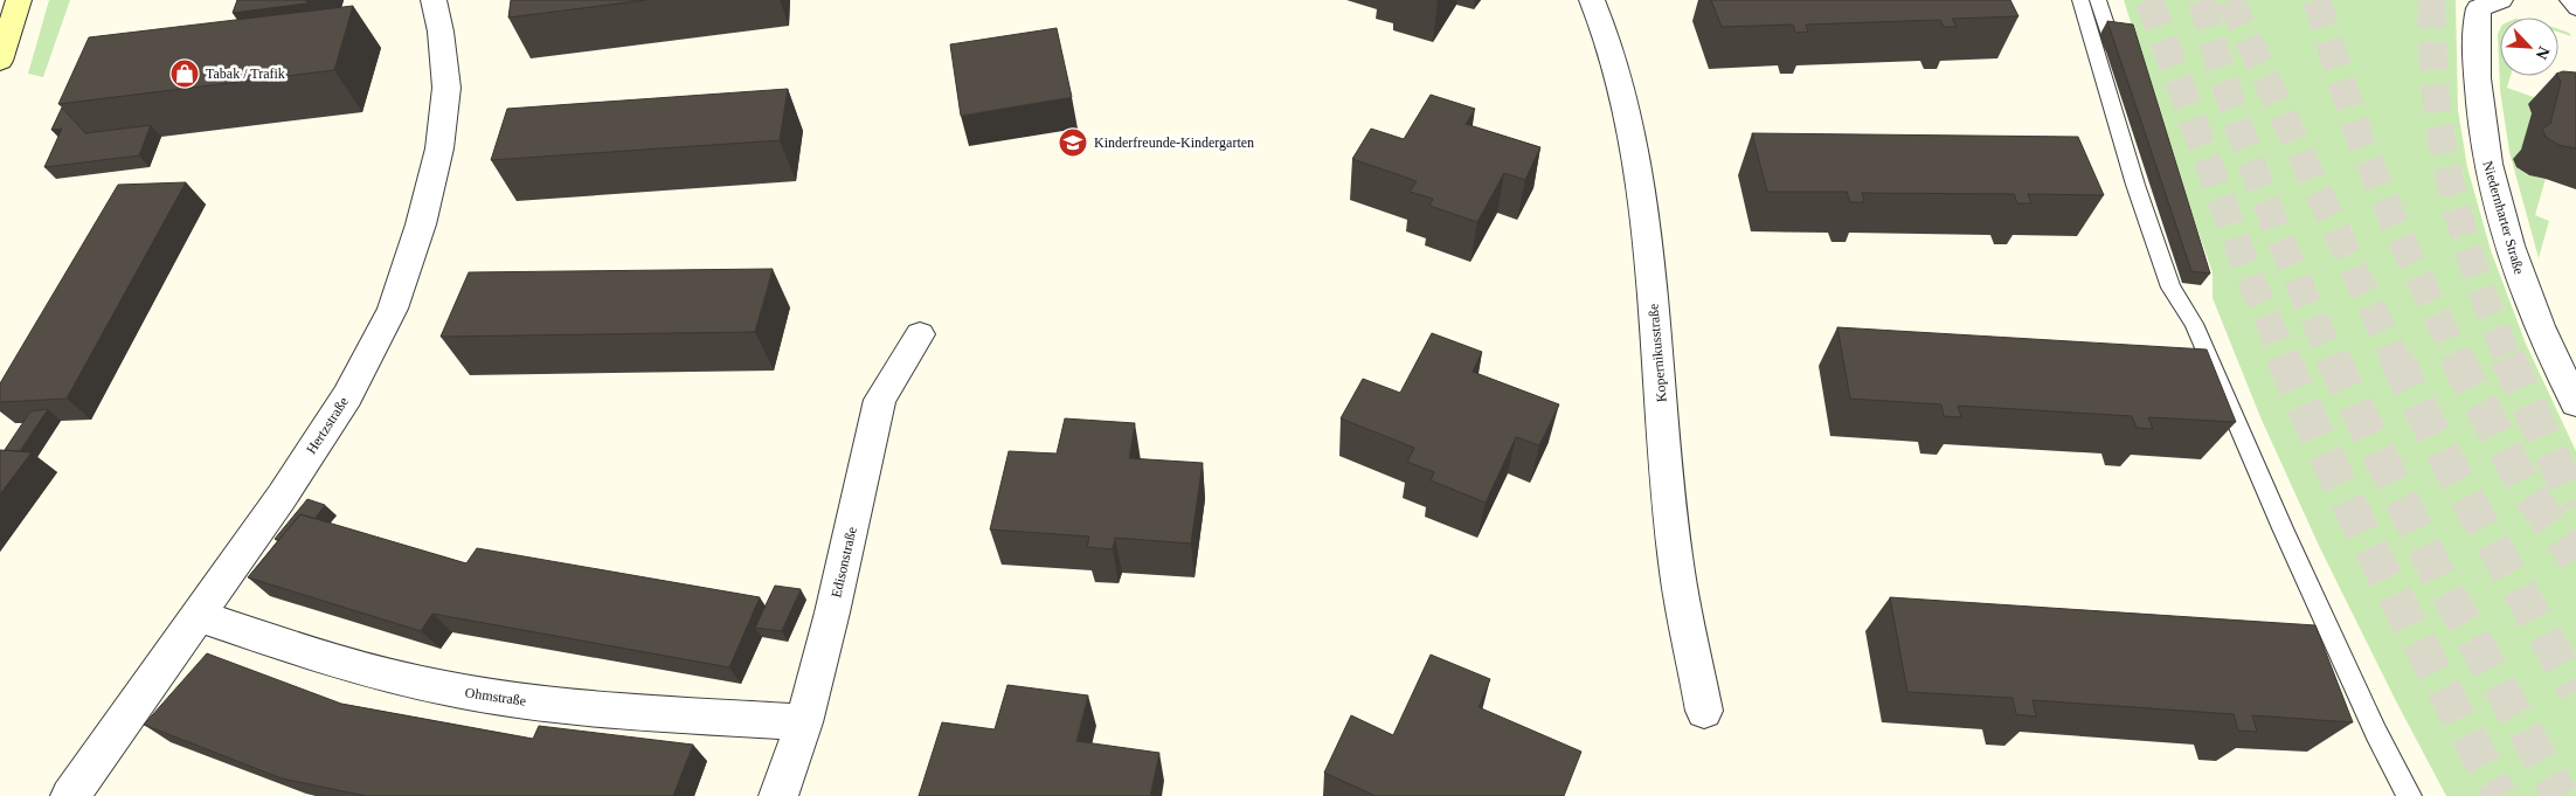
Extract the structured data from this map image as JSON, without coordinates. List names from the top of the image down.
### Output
{
  "streets": {
    "street": [
      "Niedernharter Straße",
      "Kopernikusstraße",
      "Hertzstraße",
      "Edisonstraße",
      "Ohmstraße"
    ]
  },
  "crossings": [
    ["Hertzstraße", "Ohmstraße"],
    ["Edisonstraße", "Ohmstraße"]
  ],
  "places": {
    "shop": ["Tabak / Trafik"],
    "school or university": ["Kinderfreunde-Kindergarten"]
  },
  "north": "bottom right"
}
